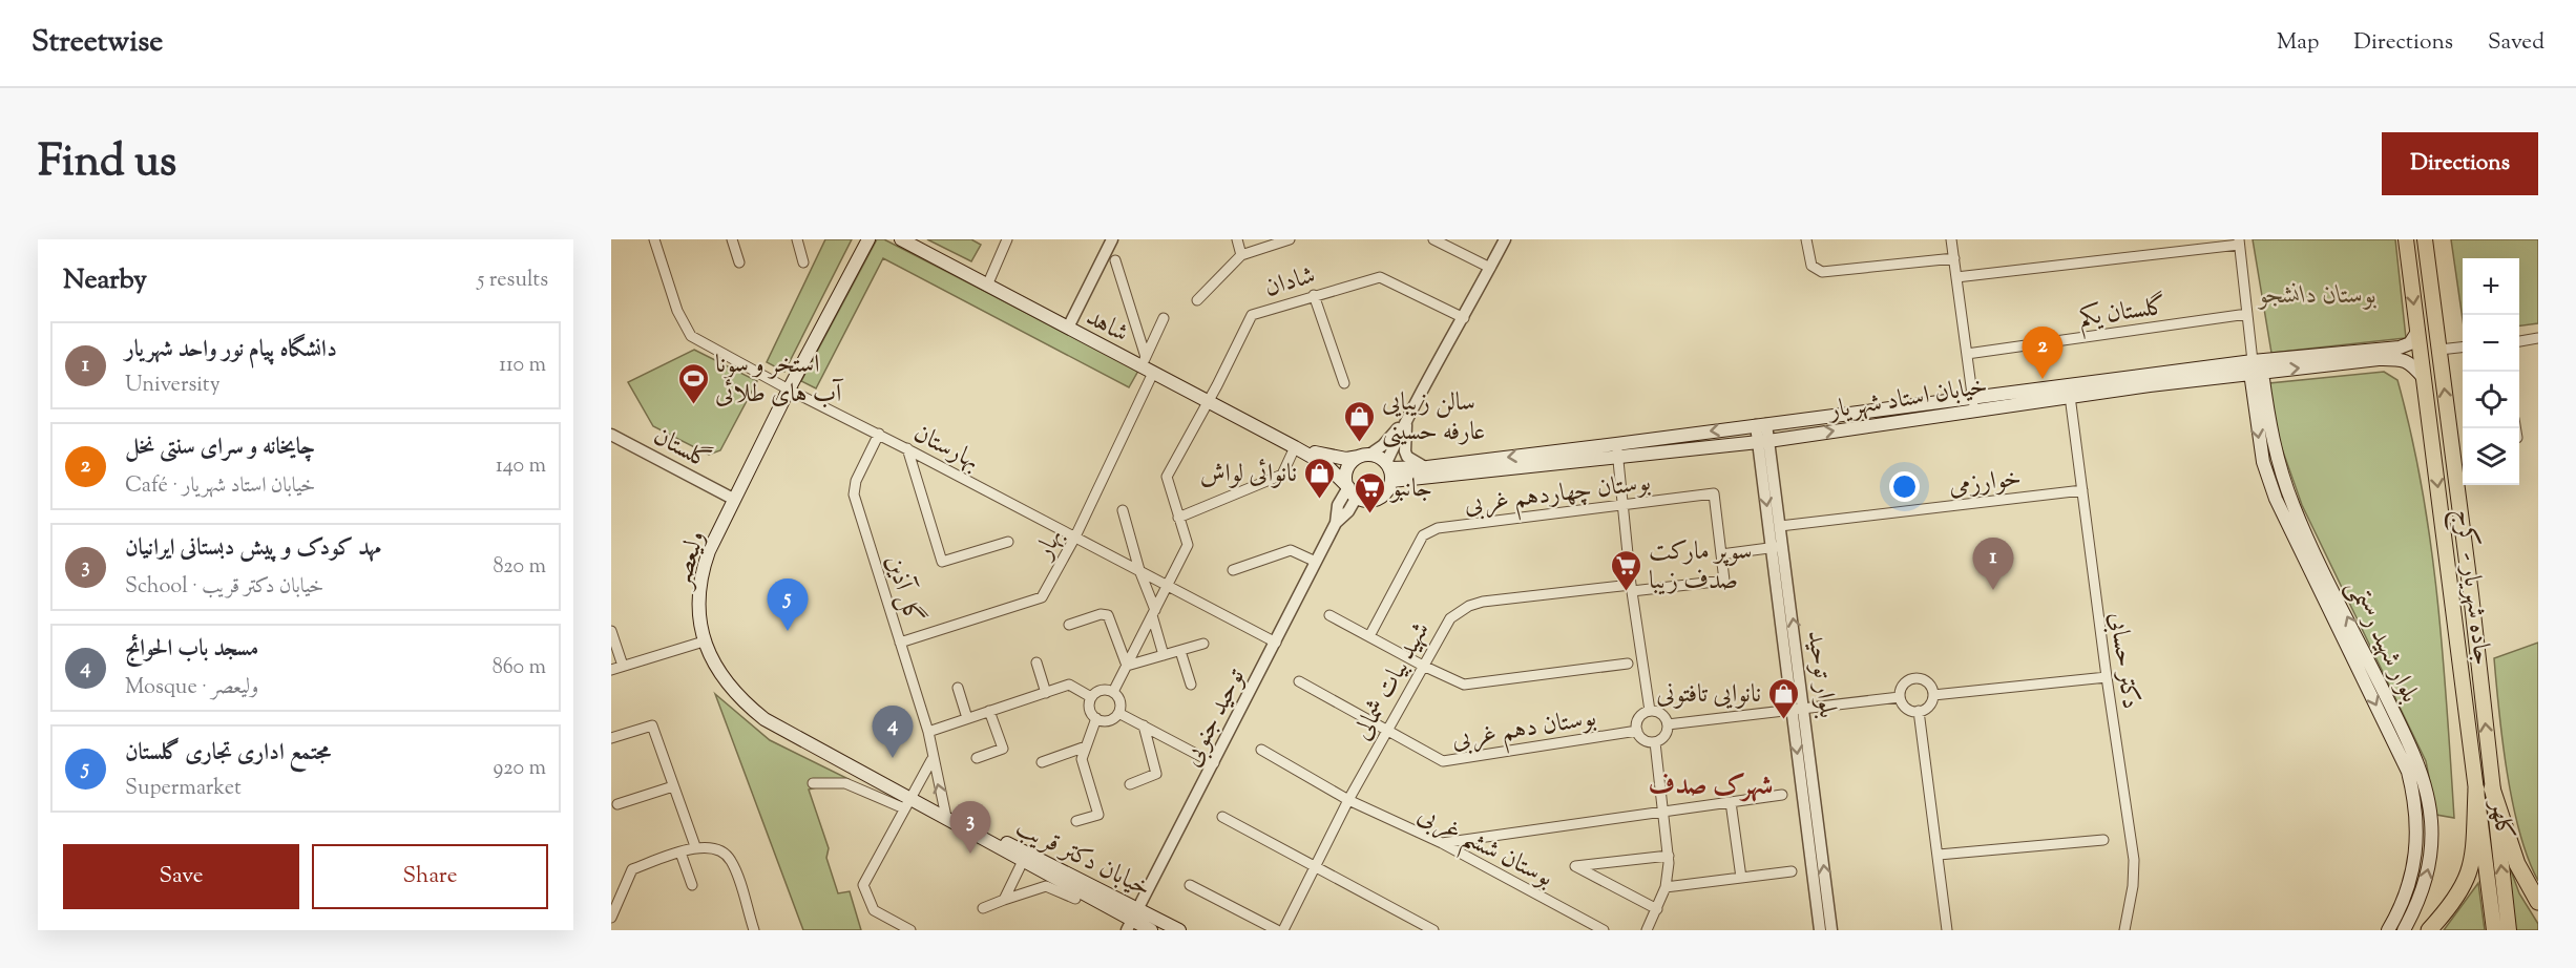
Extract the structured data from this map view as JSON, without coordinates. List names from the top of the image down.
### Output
{
  "streets": {
    "main road": [
      "شاهد",
      "خیابان استاد شهریار",
      "ولیعصر",
      "جاده شهریار - کرج",
      "بلوار شهید رستمی",
      "کلهر",
      "خیابان دکتر قریب"
    ],
    "street": [
      "شادان",
      "گلستان یکم",
      "بهارستان",
      "گلستان",
      "خوارزمی",
      "بوستان چهاردهم غربی",
      "بهار",
      "گل آذین",
      "دکتر حسابی",
      "بلوار توحید",
      "شهید بیات شمالی",
      "توحید جنوبی",
      "بوستان دهم غربی",
      "بوستان ششم غربی"
    ]
  },
  "crossings": [
    ["شادان", "شاهد"],
    ["شادان", "بهارستان"],
    ["شاهد", "بهار"],
    ["خیابان استاد شهریار", "جاده شهریار - کرج"],
    ["خیابان استاد شهریار", "بلوار شهید رستمی"],
    ["خیابان استاد شهریار", "دکتر حسابی"],
    ["خیابان استاد شهریار", "بلوار توحید"],
    ["خیابان استاد شهریار", "توحید جنوبی"],
    ["بهارستان", "بهار"],
    ["بهارستان", "ولیعصر"],
    ["بهارستان", "گل آذین"],
    ["بهارستان", "توحید جنوبی"],
    ["گلستان", "ولیعصر"],
    ["خوارزمی", "دکتر حسابی"],
    ["خوارزمی", "بلوار توحید"],
    ["بوستان چهاردهم غربی", "شهید بیات شمالی"],
    ["بهار", "گل آذین"],
    ["ولیعصر", "گل آذین"],
    ["ولیعصر", "خیابان دکتر قریب"],
    ["جاده شهریار - کرج", "کلهر"],
    ["شهید بیات شمالی", "بوستان دهم غربی"],
    ["شهید بیات شمالی", "بوستان ششم غربی"],
    ["توحید جنوبی", "خیابان دکتر قریب"]
  ],
  "districts": ["شهرک صدف"],
  "parks": ["بوستان دانشجو"],
  "places": {
    "sports": ["استخر و سونا آب های طلائی"],
    "shop": ["سالن زیبایی عارفه حسینی", "نانوائی لواش", "نانوایی تافتونی"],
    "supermarket": ["جانبو", "سوپر مارکت صدف زیبا"]
  },
  "page": {
    "header": "Streetwise",
    "nav": ["Map", "Directions", "Saved"],
    "title": "Find us",
    "buttons": [
      "Directions",
      ["Save", "Share"]
    ],
    "heading": ["Nearby", "5 results"],
    "map_buttons": ["+", "−"],
    "list": [
      {
        "mark": "1",
        "name": "دانشگاه پیام نور واحد شهریار",
        "note": "University",
        "value": "110 m"
      },
      {
        "mark": "2",
        "name": "چایخانه و سرای سنتی نخل",
        "note": "Café · خیابان استاد شهریار",
        "value": "140 m"
      },
      {
        "mark": "3",
        "name": "مهد کودک و پیش دبستانی ایرانیان",
        "note": "School · خیابان دکتر قریب",
        "value": "820 m"
      },
      {
        "mark": "4",
        "name": "مسجد باب الحوائج",
        "note": "Mosque · ولیعصر",
        "value": "860 m"
      },
      {
        "mark": "5",
        "name": "مجتمع اداری تجاری گلستان",
        "note": "Supermarket",
        "value": "920 m"
      }
    ],
    "pins": [
      "2",
      "1",
      "5",
      "4",
      "3"
    ]
  }
}
